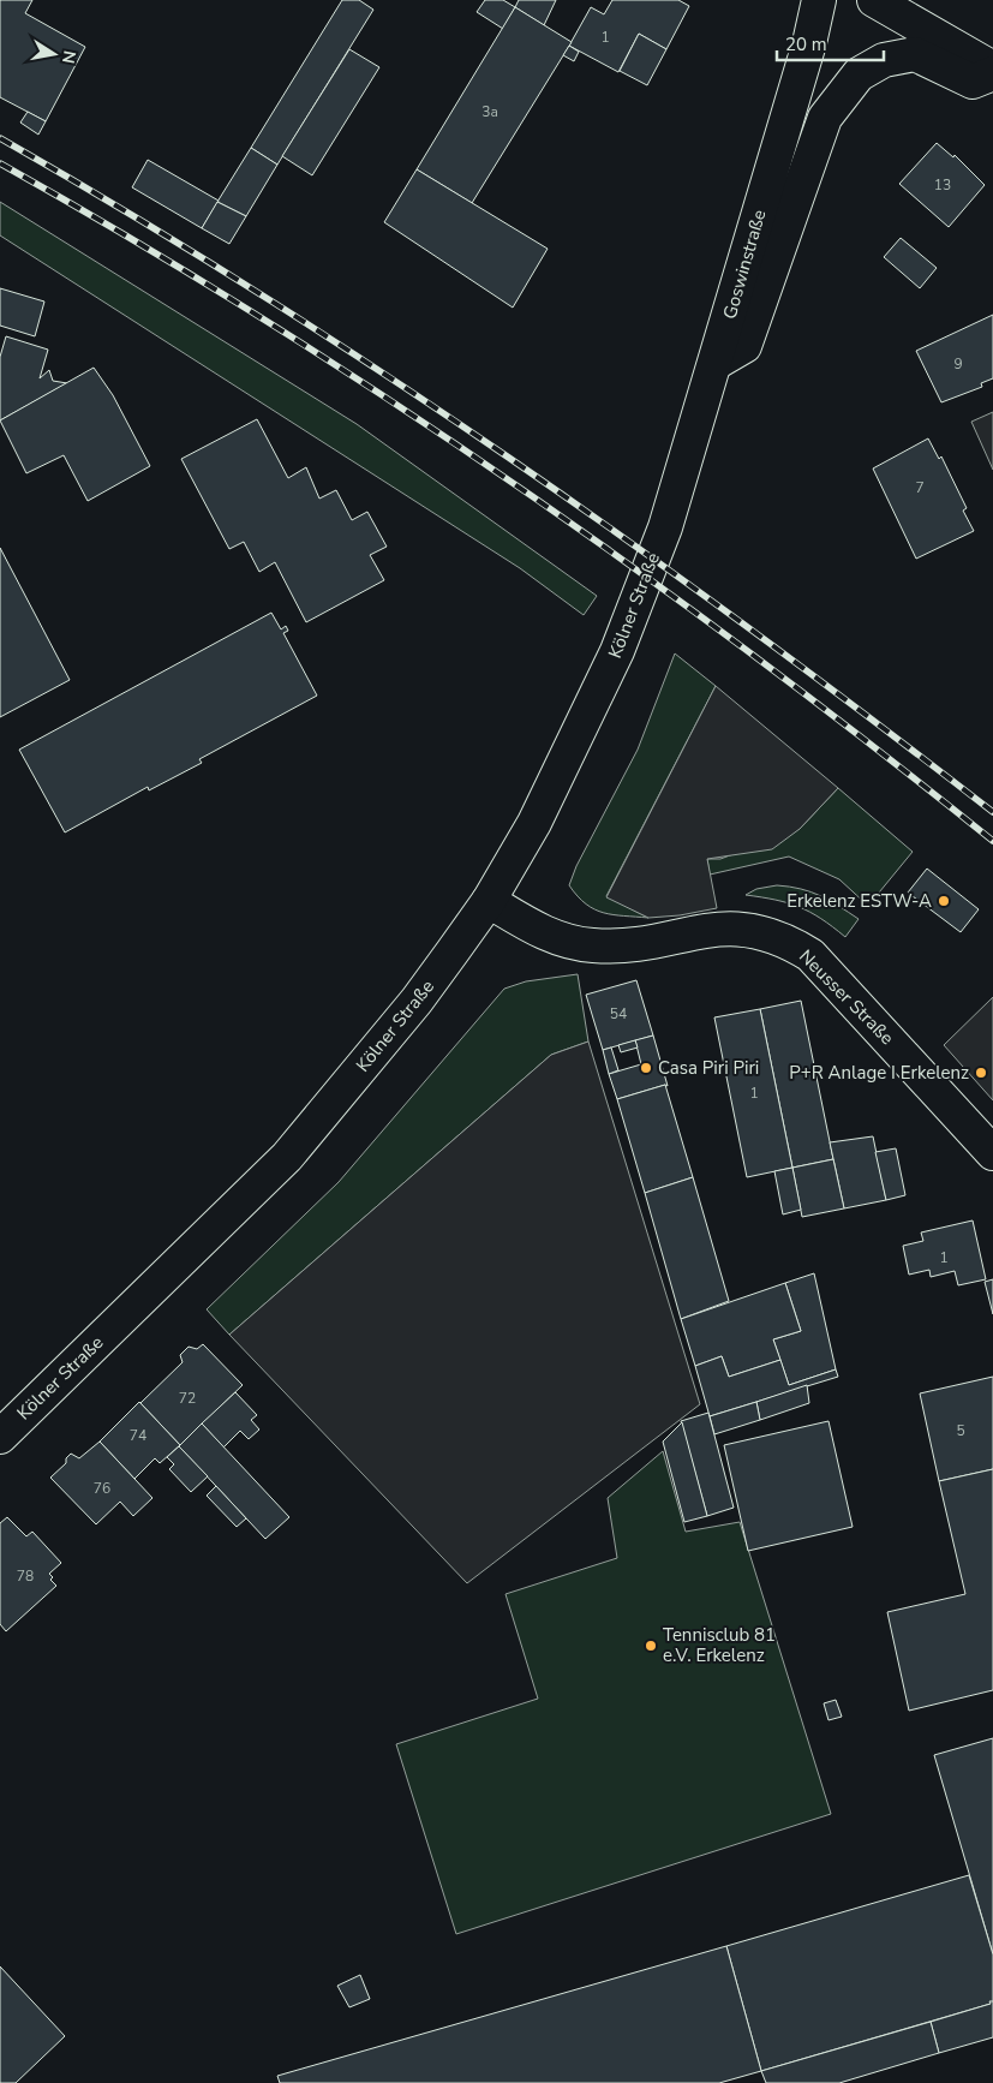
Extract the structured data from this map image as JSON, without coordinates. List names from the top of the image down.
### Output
{
  "streets": {
    "main road": ["Goswinstraße", "Kölner Straße", "Neusser Straße"]
  },
  "crossings": [
    ["Goswinstraße", "Kölner Straße"],
    ["Kölner Straße", "Neusser Straße"]
  ],
  "places": [
    "Erkelenz ESTW-A",
    "Casa Piri Piri",
    "P+R Anlage I Erkelenz",
    "Tennisclub 81 e.V. Erkelenz"
  ],
  "house_numbers": [
    "1",
    "3a",
    "13",
    "9",
    "7",
    "54",
    "1",
    "1",
    "72",
    "5",
    "74",
    "76",
    "78"
  ],
  "scale_bar": "20 m",
  "north": "right"
}
